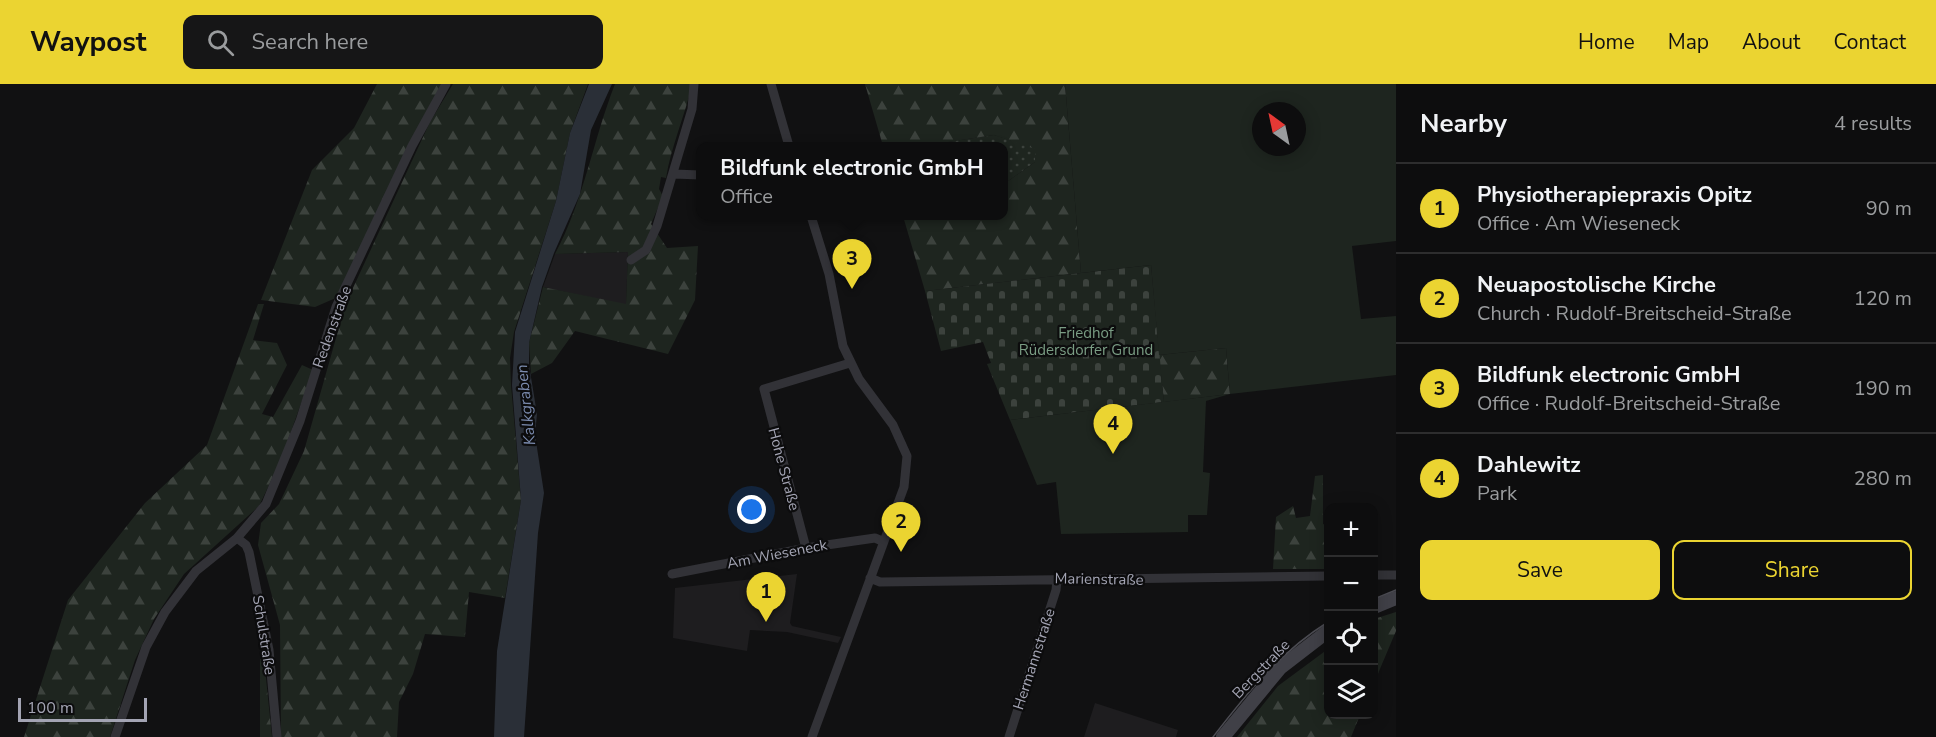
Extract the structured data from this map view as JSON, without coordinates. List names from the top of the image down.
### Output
{
  "streets": {
    "street": [
      "Redenstraße",
      "Hohe Straße",
      "Am Wieseneck",
      "Marienstraße",
      "Schulstraße",
      "Hermannstraße",
      "Bergstraße"
    ]
  },
  "crossings": [
    ["Redenstraße", "Schulstraße"],
    ["Hohe Straße", "Am Wieseneck"],
    ["Marienstraße", "Hermannstraße"]
  ],
  "water": ["Kalkgraben"],
  "parks": ["Friedhof Rüdersdorfer Grund"],
  "scale_bar": "100 m",
  "north": "top left",
  "page": {
    "header": "Waypost",
    "search": "Search here",
    "nav": [
      "Home",
      "Map",
      "About",
      "Contact"
    ],
    "heading": ["Nearby", "4 results"],
    "popup": ["Bildfunk electronic GmbH", "Office"],
    "list": [
      {
        "mark": "1",
        "name": "Physiotherapiepraxis Opitz",
        "note": "Office · Am Wieseneck",
        "value": "90 m"
      },
      {
        "mark": "2",
        "name": "Neuapostolische Kirche",
        "note": "Church · Rudolf-Breitscheid-Straße",
        "value": "120 m"
      },
      {
        "mark": "3",
        "name": "Bildfunk electronic GmbH",
        "note": "Office · Rudolf-Breitscheid-Straße",
        "value": "190 m"
      },
      {
        "mark": "4",
        "name": "Dahlewitz",
        "note": "Park",
        "value": "280 m"
      }
    ],
    "pins": [
      "3",
      "4",
      "2",
      "1"
    ],
    "map_buttons": ["+", "−"],
    "buttons": ["Save", "Share"],
    "scale": "100 m"
  }
}
